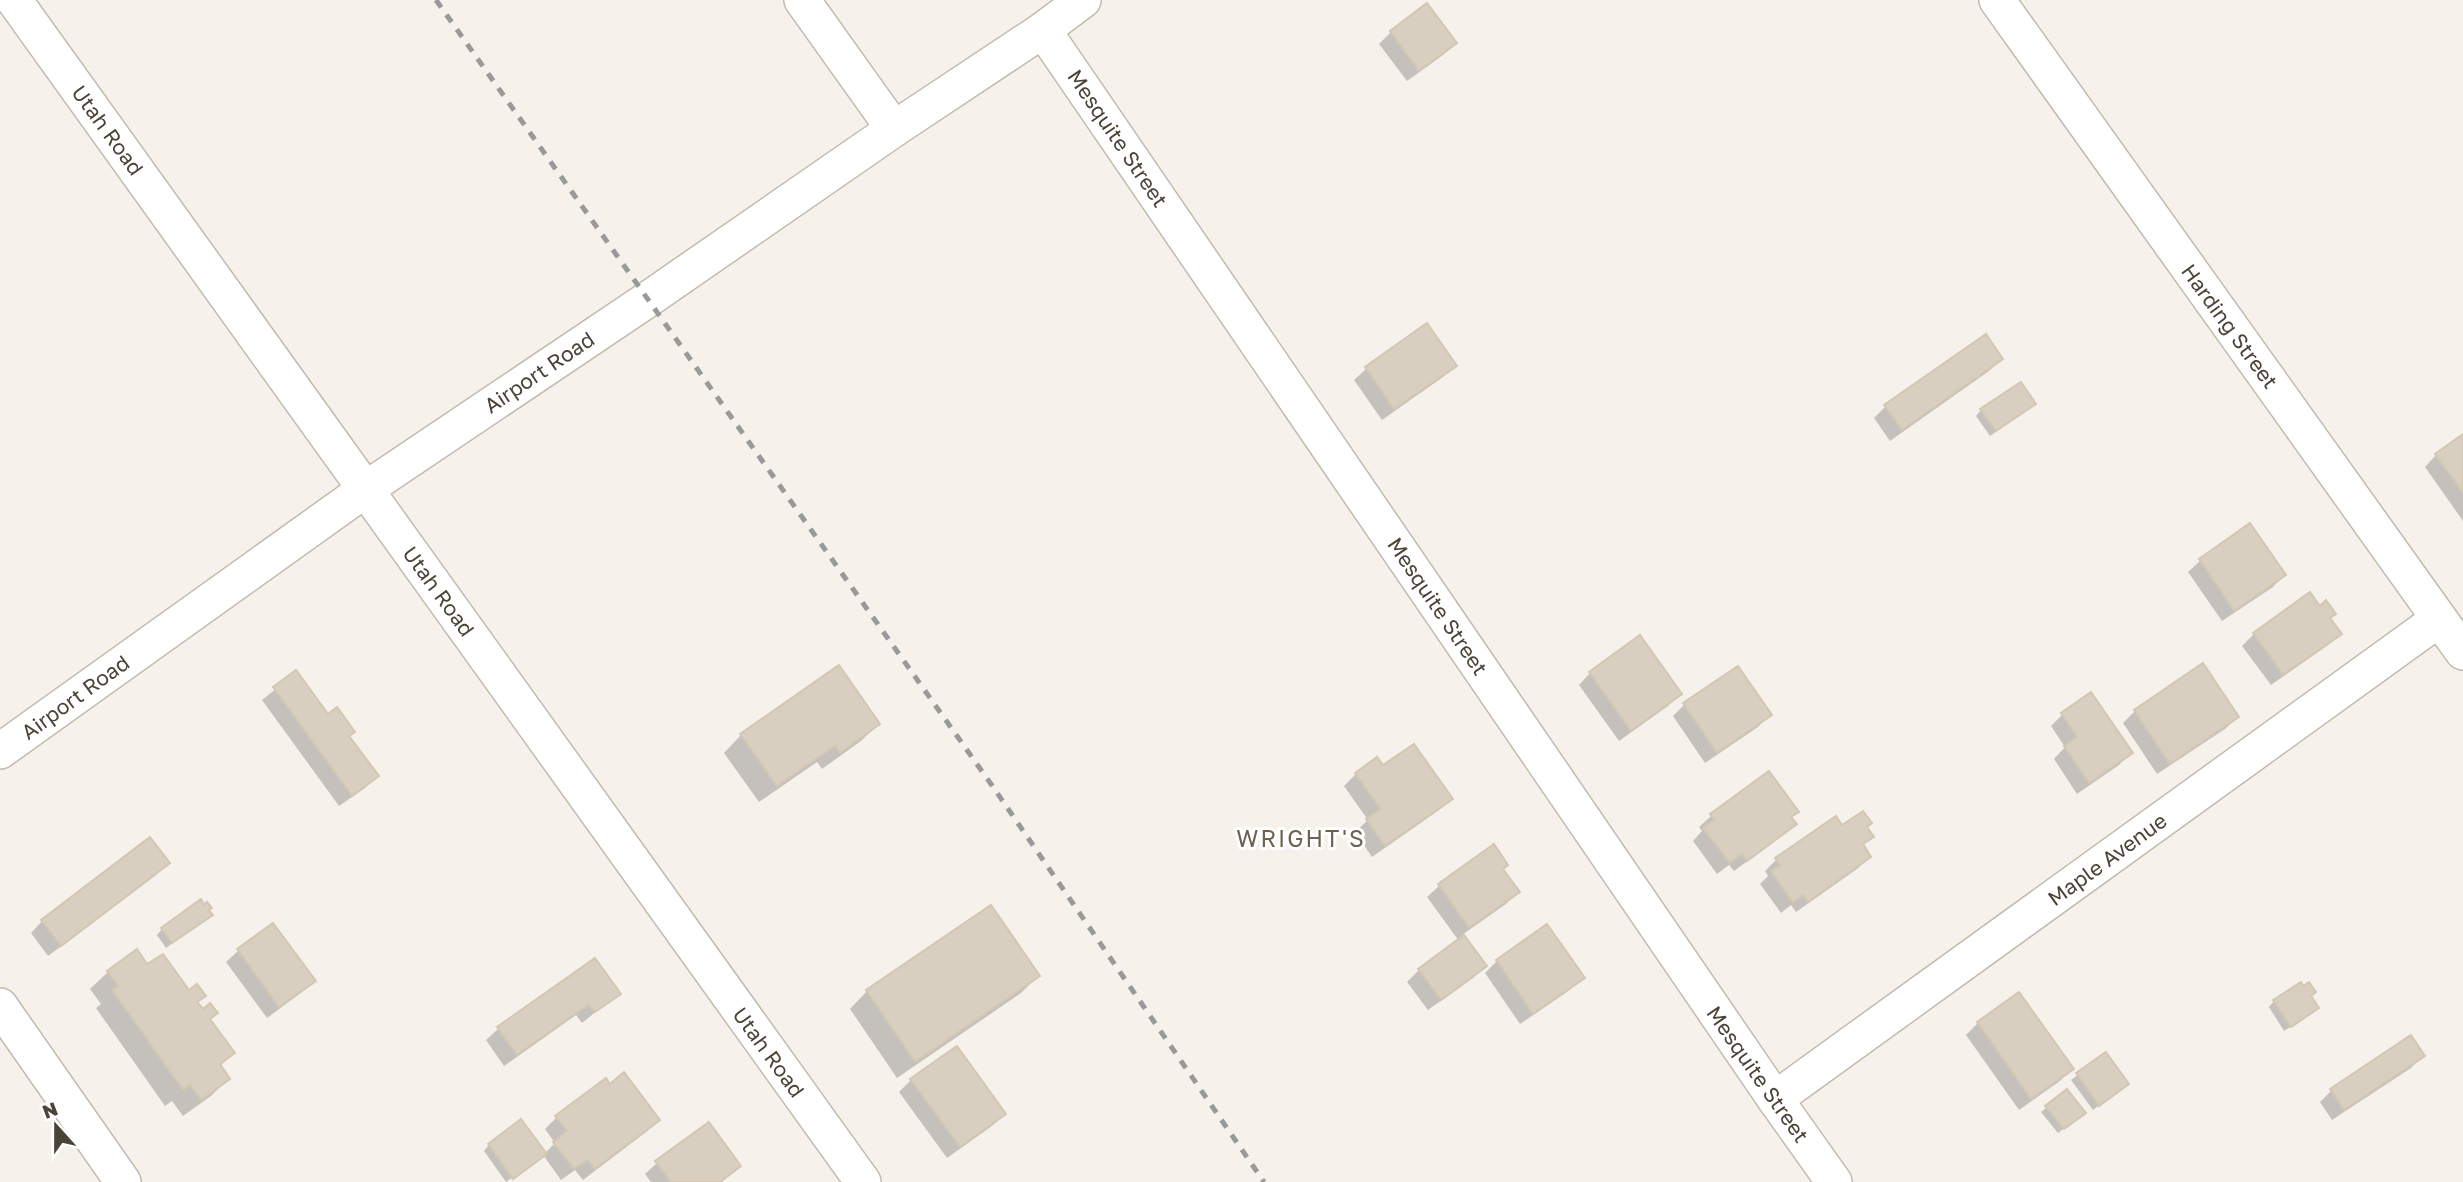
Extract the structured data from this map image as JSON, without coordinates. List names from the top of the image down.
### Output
{
  "streets": {
    "street": [
      "Utah Road",
      "Mesquite Street",
      "Harding Street",
      "Airport Road",
      "Maple Avenue"
    ]
  },
  "crossings": [
    ["Utah Road", "Airport Road"],
    ["Mesquite Street", "Airport Road"],
    ["Mesquite Street", "Maple Avenue"],
    ["Harding Street", "Maple Avenue"]
  ],
  "districts": ["WRIGHT'S"],
  "north": "top"
}
